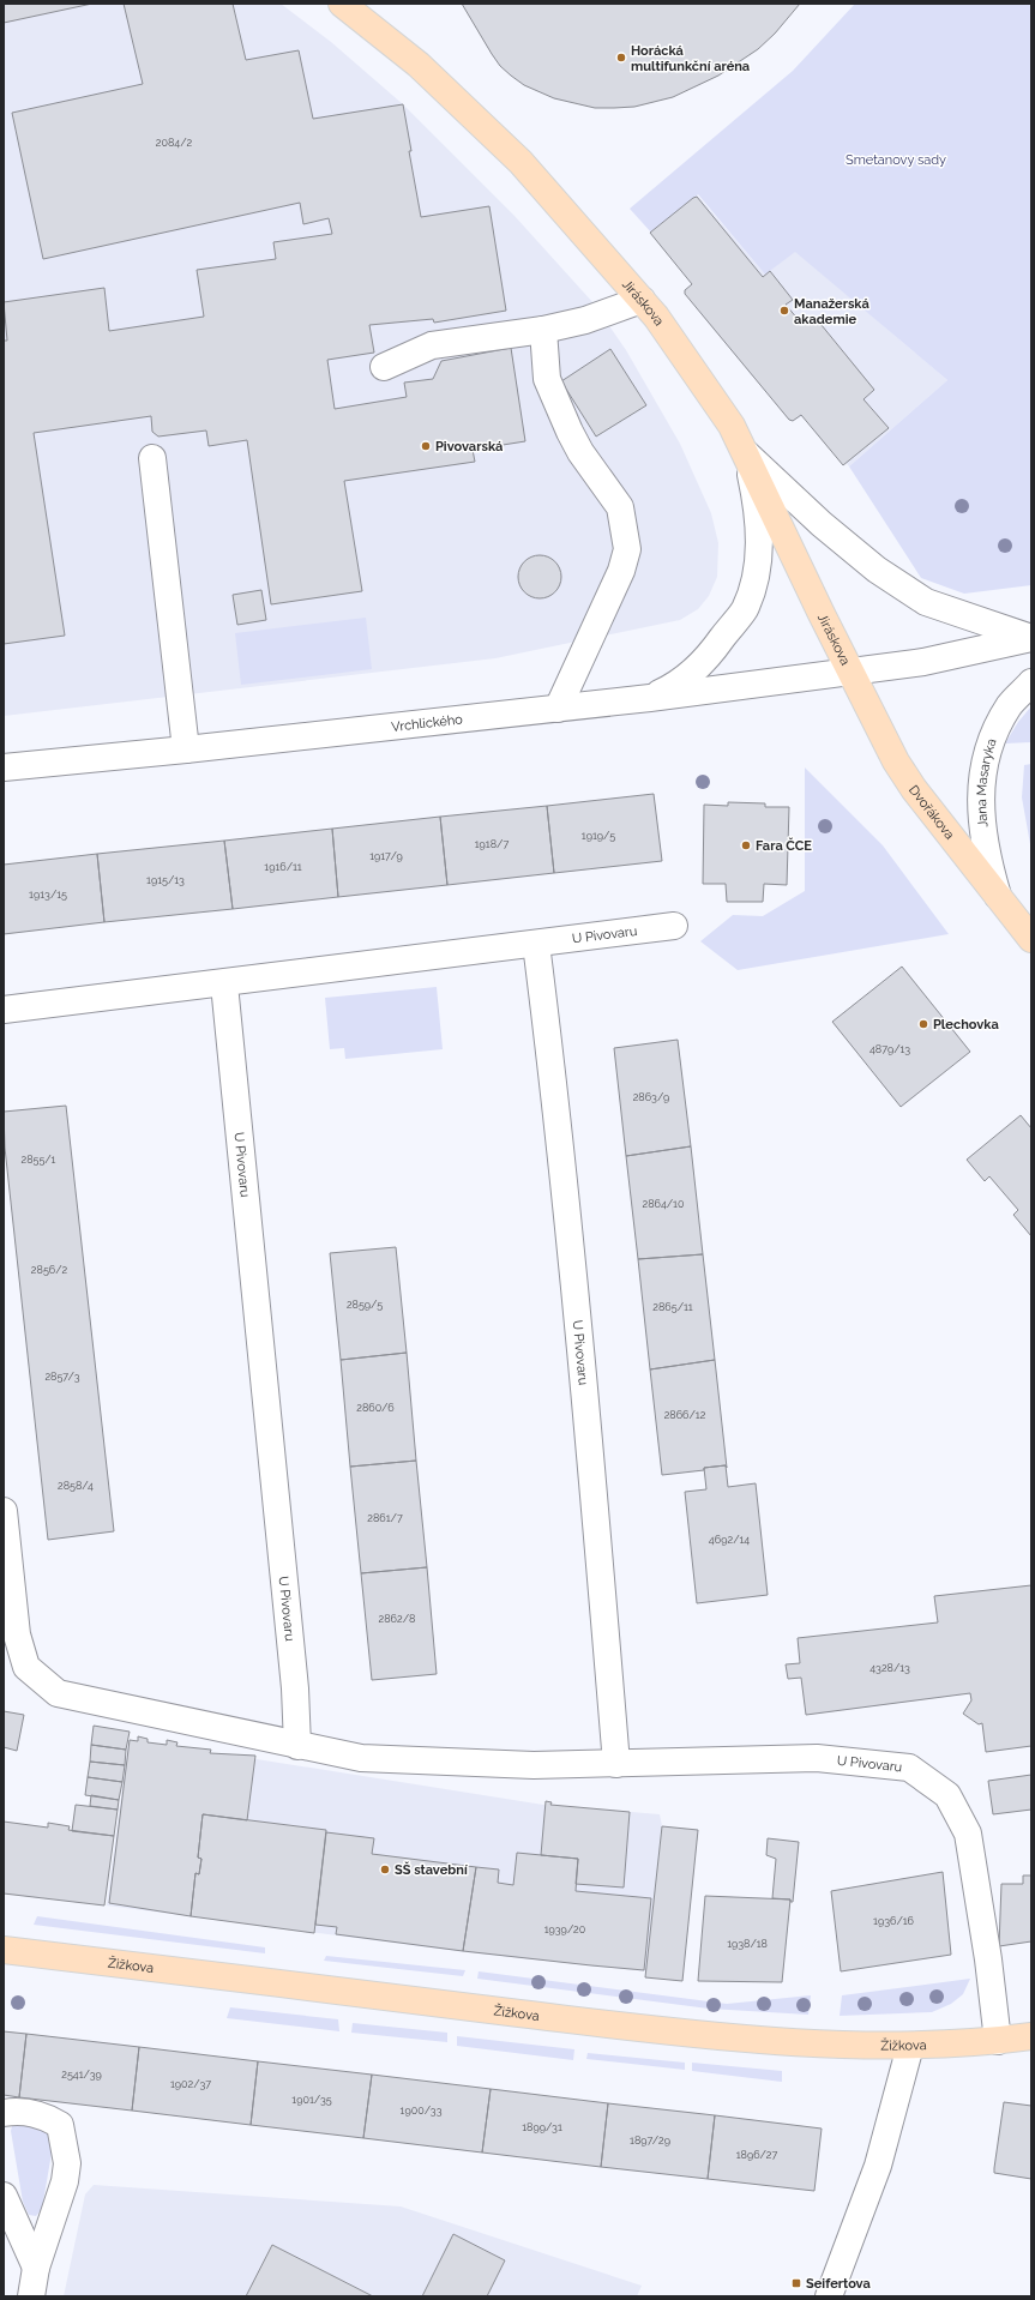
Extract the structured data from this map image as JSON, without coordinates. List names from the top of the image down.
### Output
{
  "streets": {
    "main road": ["Jiráskova", "Dvořákova", "Žižkova"],
    "street": ["Vrchlického", "Jana Masaryka", "U Pivovaru"]
  },
  "crossings": [
    ["Jiráskova", "Vrchlického"],
    ["Jiráskova", "Dvořákova"],
    ["Vrchlického", "Dvořákova"],
    ["Jana Masaryka", "Dvořákova"],
    ["U Pivovaru", "Žižkova"]
  ],
  "parks": ["Smetanovy sady"],
  "places": {
    "other": [
      "Horácká multifunkční aréna",
      "Manažerská akademie",
      "Pivovarská",
      "Fara ČCE",
      "Plechovka",
      "SŠ stavební"
    ],
    "transit": ["Seifertova"]
  },
  "house_numbers": [
    "2084/2",
    "1919/5",
    "1918/7",
    "1917/9",
    "1916/11",
    "1915/13",
    "1913/15",
    "4879/13",
    "2863/9",
    "2855/1",
    "2864/10",
    "2856/2",
    "2859/5",
    "2865/11",
    "2857/3",
    "2860/6",
    "2866/12",
    "2858/4",
    "2861/7",
    "4692/14",
    "2862/8",
    "4328/13",
    "1936/16",
    "1939/20",
    "1938/18",
    "2541/39",
    "1902/37",
    "1901/35",
    "1900/33",
    "1899/31",
    "1897/29",
    "1896/27"
  ]
}
